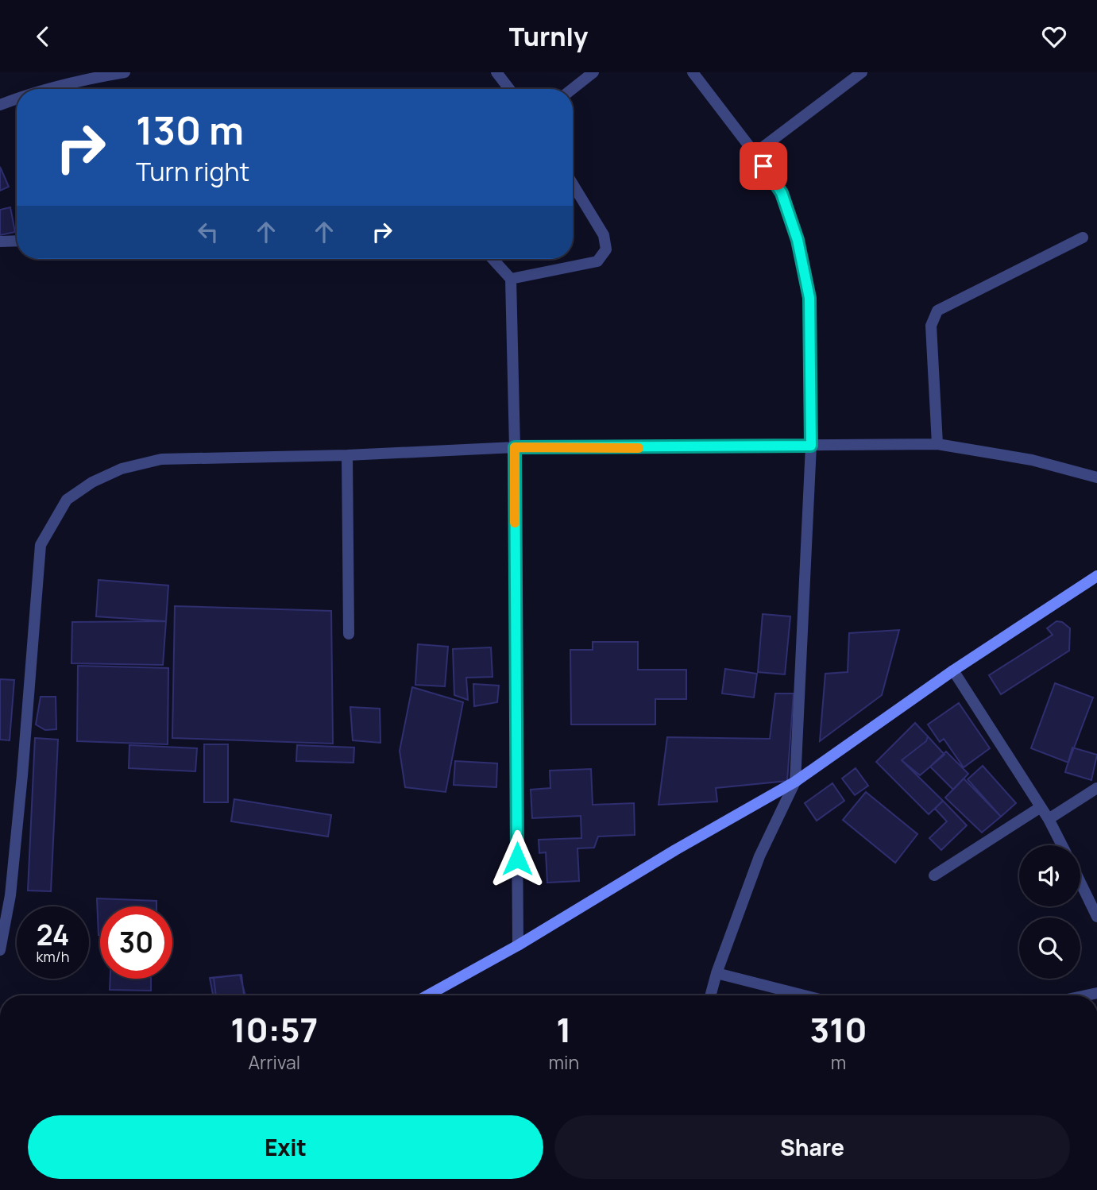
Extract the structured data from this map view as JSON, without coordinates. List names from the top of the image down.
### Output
{
  "page": {
    "header": "Turnly",
    "turn": ["130 m", "Turn right"],
    "speed": "24 km/h",
    "limit": "30",
    "eta": [
      "10:57",
      "Arrival",
      "1",
      "min",
      "310",
      "m"
    ],
    "buttons": ["Exit", "Share"]
  }
}
